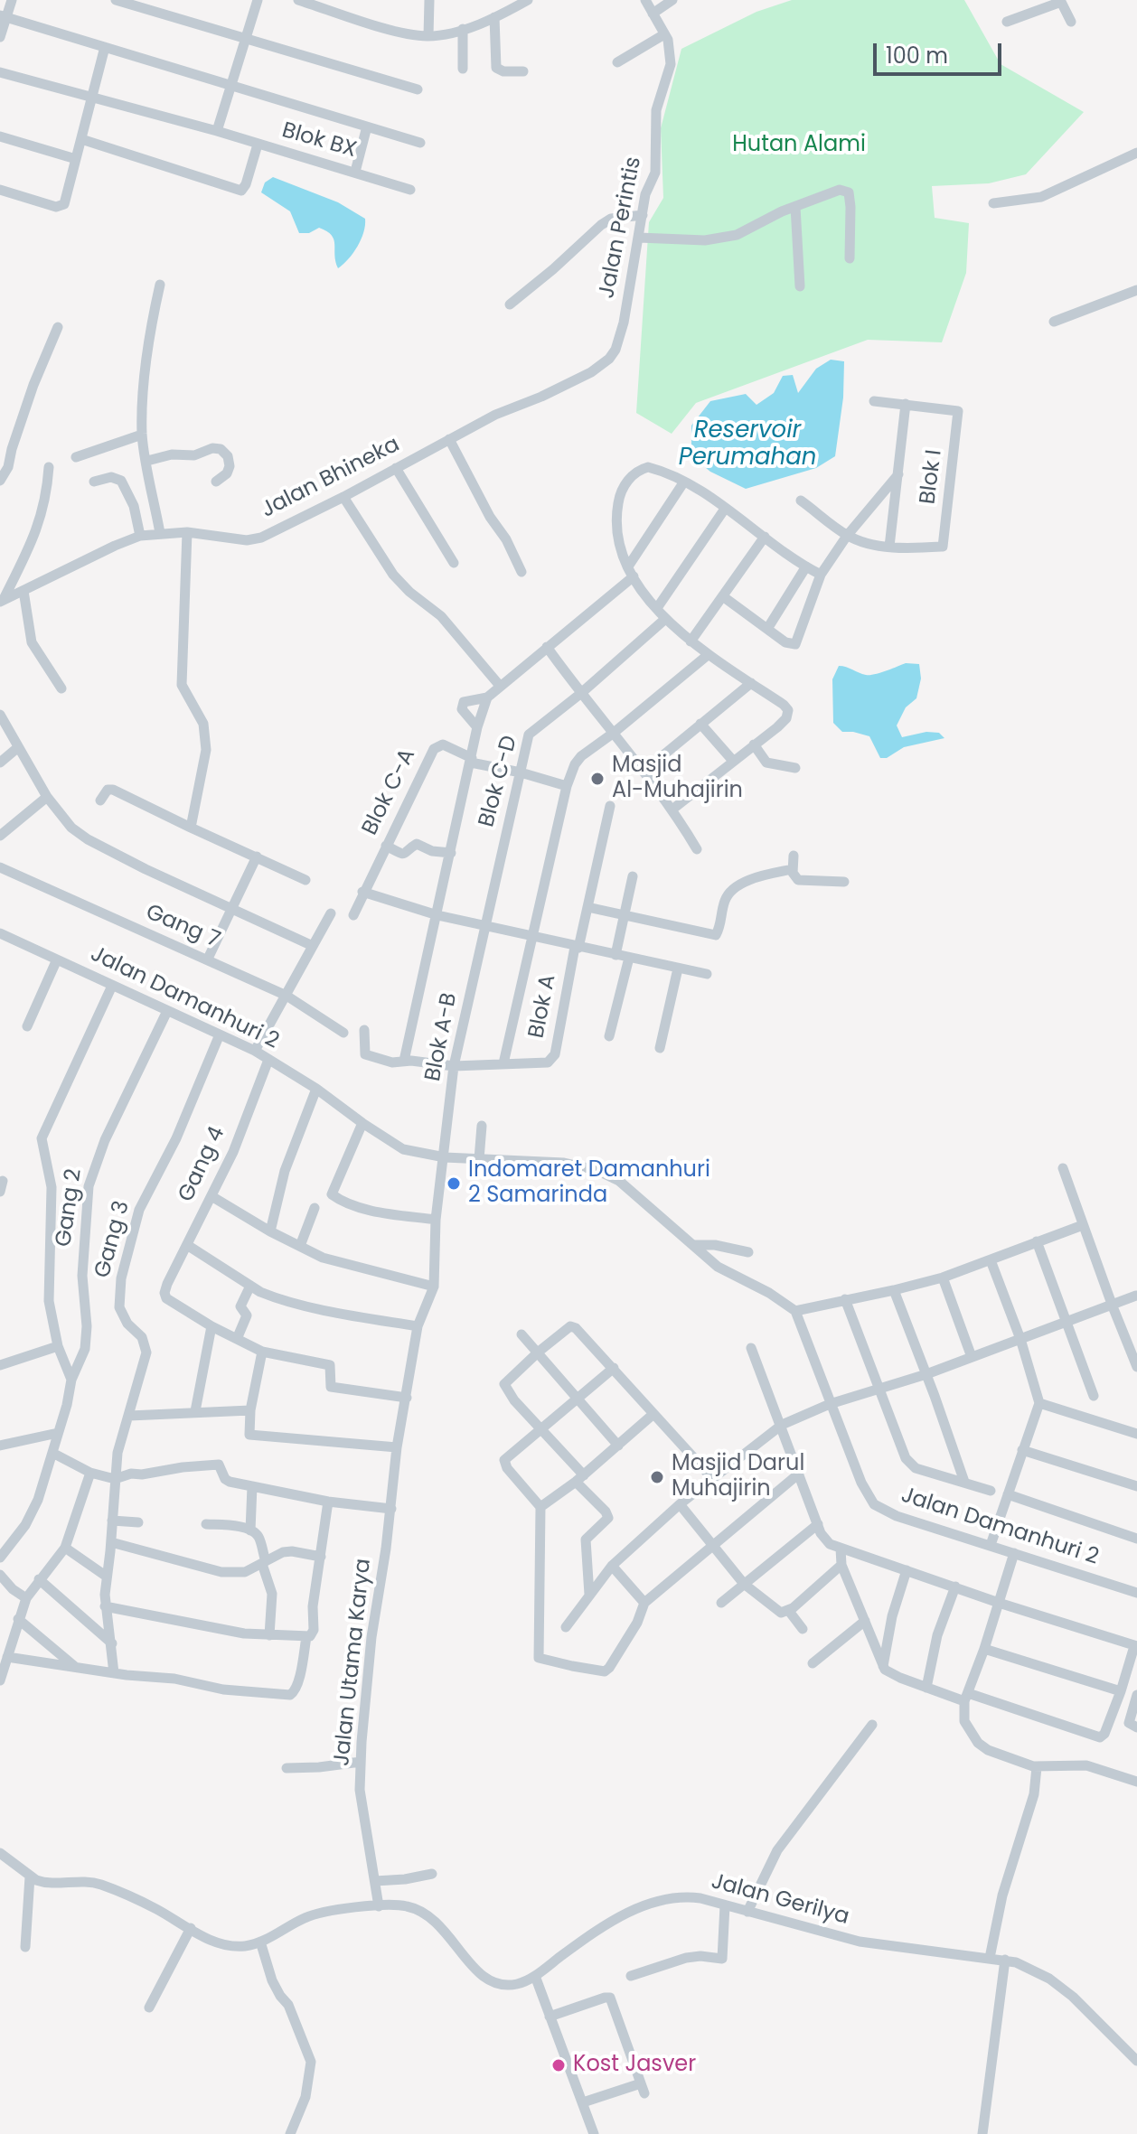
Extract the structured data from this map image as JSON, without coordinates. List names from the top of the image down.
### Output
{
  "streets": {
    "street": [
      "Blok BX",
      "Jalan Perintis",
      "Blok I",
      "Jalan Bhineka",
      "Blok C-D",
      "Blok C-A",
      "Gang 7",
      "Jalan Damanhuri 2",
      "Blok A",
      "Blok A-B",
      "Gang 4",
      "Gang 2",
      "Gang 3",
      "Jalan Utama Karya",
      "Jalan Gerilya"
    ]
  },
  "crossings": [
    ["Jalan Perintis", "Jalan Bhineka"],
    ["Blok C-D", "Blok A-B"],
    ["Jalan Damanhuri 2", "Blok A-B"],
    ["Jalan Damanhuri 2", "Gang 4"],
    ["Jalan Damanhuri 2", "Gang 2"],
    ["Jalan Damanhuri 2", "Gang 3"],
    ["Blok A", "Blok A-B"],
    ["Blok A-B", "Jalan Utama Karya"],
    ["Jalan Utama Karya", "Jalan Gerilya"]
  ],
  "water": ["Reservoir Perumahan"],
  "parks": ["Hutan Alami"],
  "places": [
    "Masjid Al-Muhajirin",
    "Indomaret Damanhuri 2 Samarinda",
    "Masjid Darul Muhajirin",
    "Kost Jasver"
  ],
  "scale_bar": "100 m"
}
